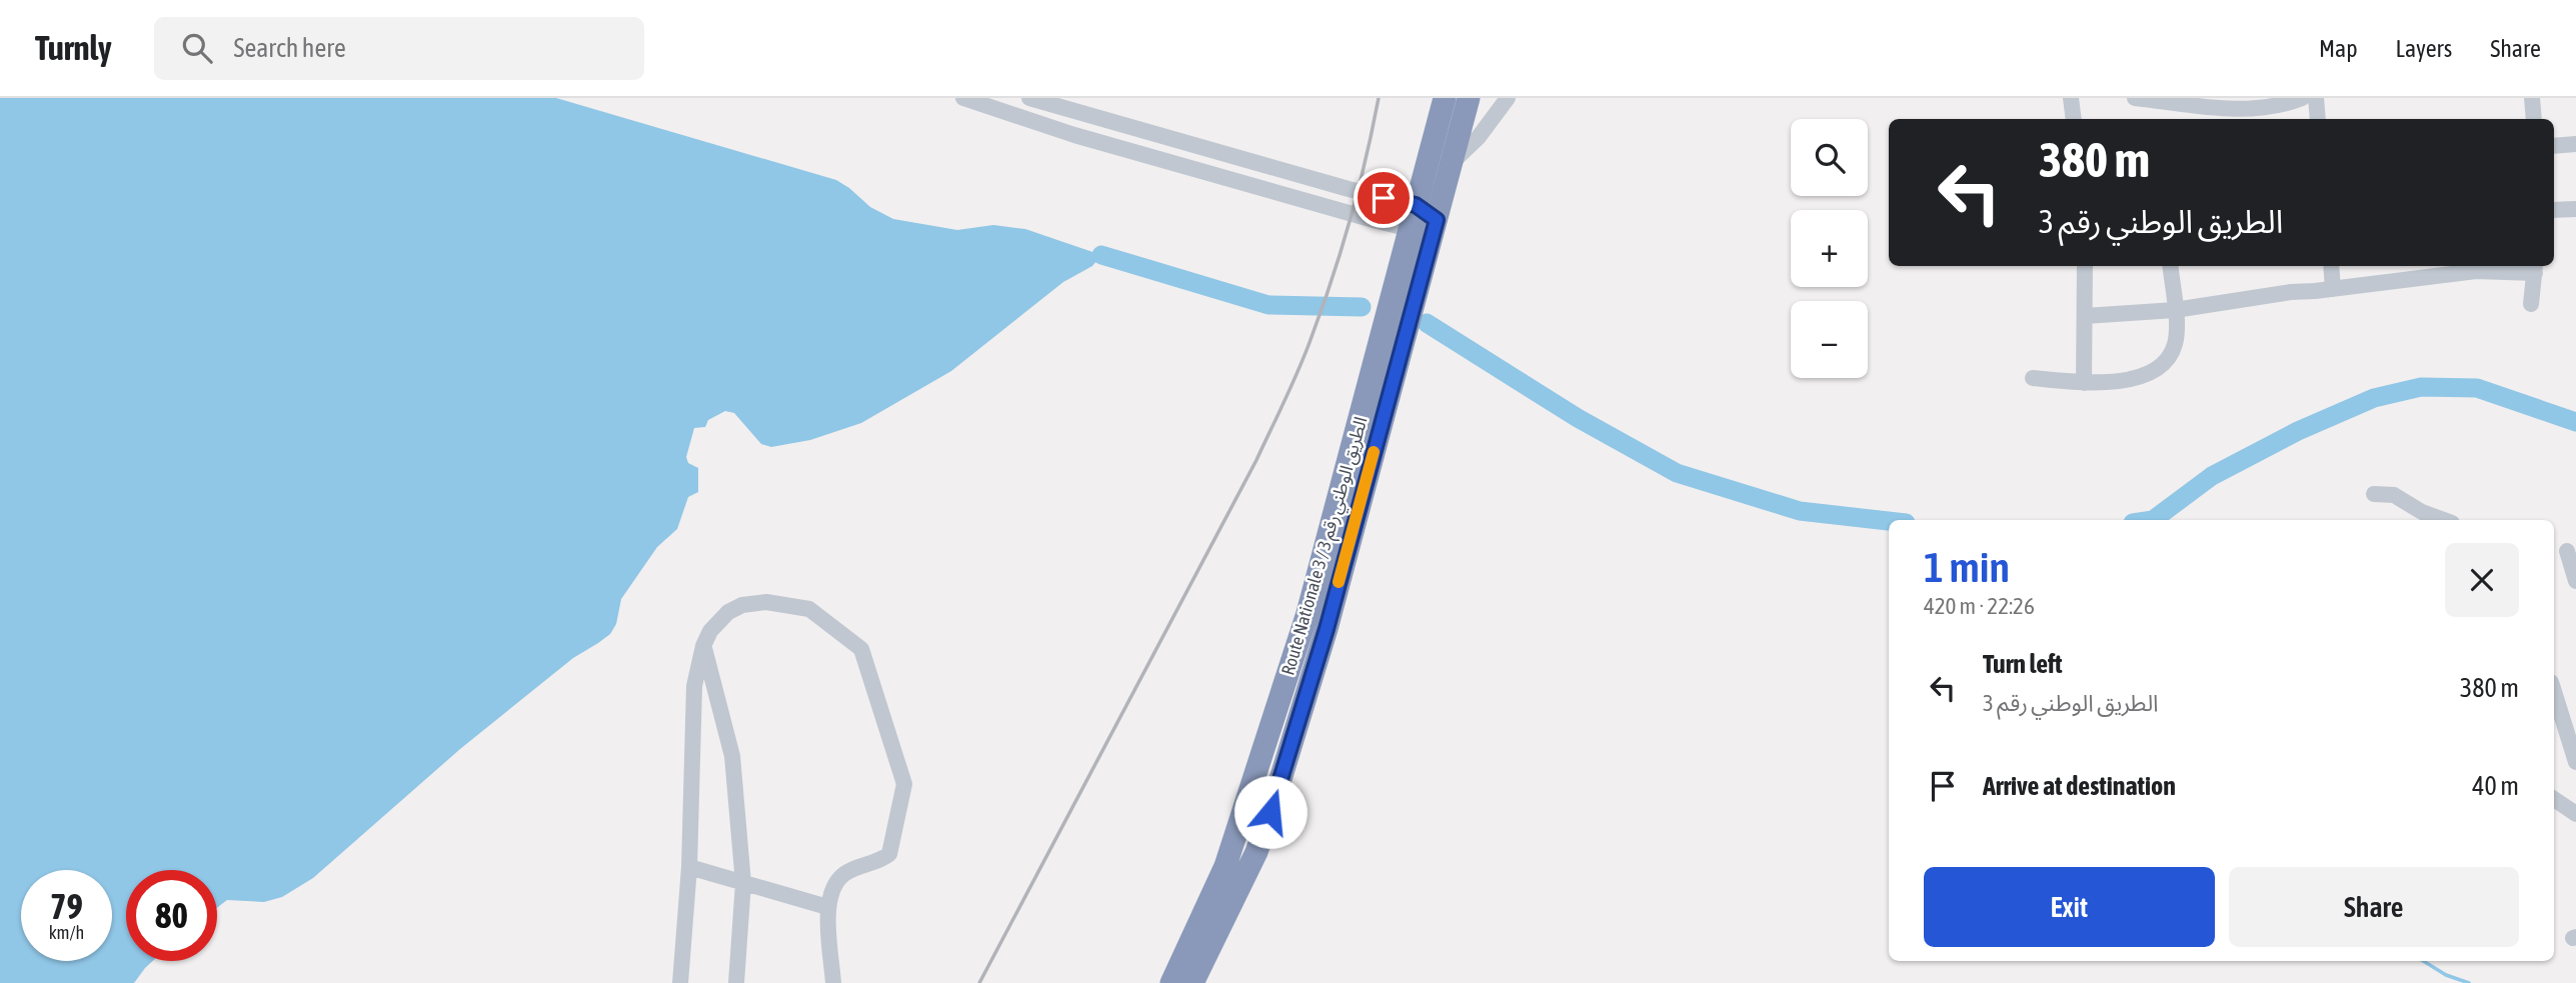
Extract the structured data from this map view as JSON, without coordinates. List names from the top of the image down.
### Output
{
  "streets": {
    "highway": ["Route Nationale 3 / الطريق الوطني رقم 3"]
  },
  "page": {
    "header": "Turnly",
    "search": "Search here",
    "nav": ["Map", "Layers", "Share"],
    "map_buttons": ["+", "−"],
    "turn": ["380 m", "الطريق الوطني رقم 3"],
    "heading": ["1 min", "420 m · 22:26"],
    "list": [
      {
        "name": "Turn left",
        "note": "الطريق الوطني رقم 3",
        "value": "380 m"
      },
      {
        "name": "Arrive at destination",
        "value": "40 m"
      }
    ],
    "buttons": ["Exit", "Share"],
    "speed": "79 km/h",
    "limit": "80"
  }
}
